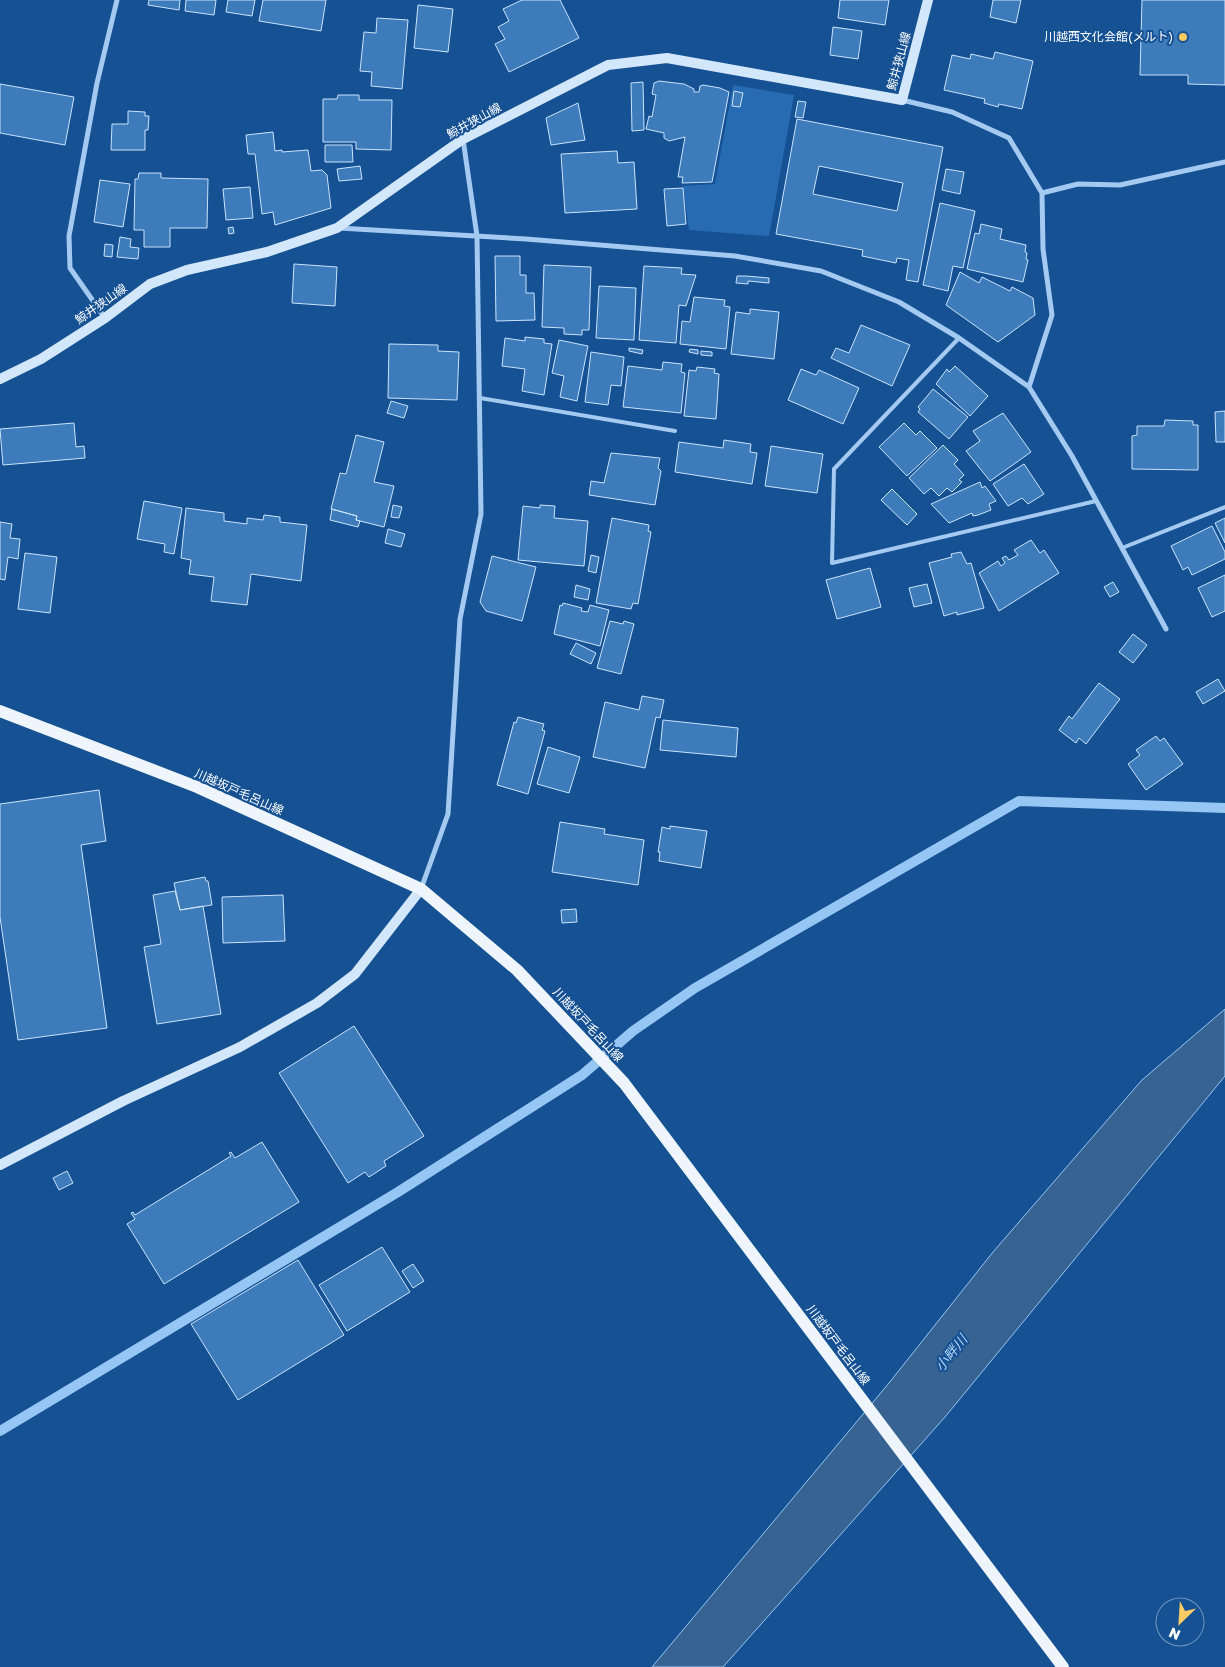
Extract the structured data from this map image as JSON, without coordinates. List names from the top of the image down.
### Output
{
  "streets": {
    "main road": ["鯨井狭山線", "川越坂戸毛呂山線"]
  },
  "water": ["小畔川"],
  "places": ["川越西文化会館(メルト)"],
  "north": "bottom left"
}
